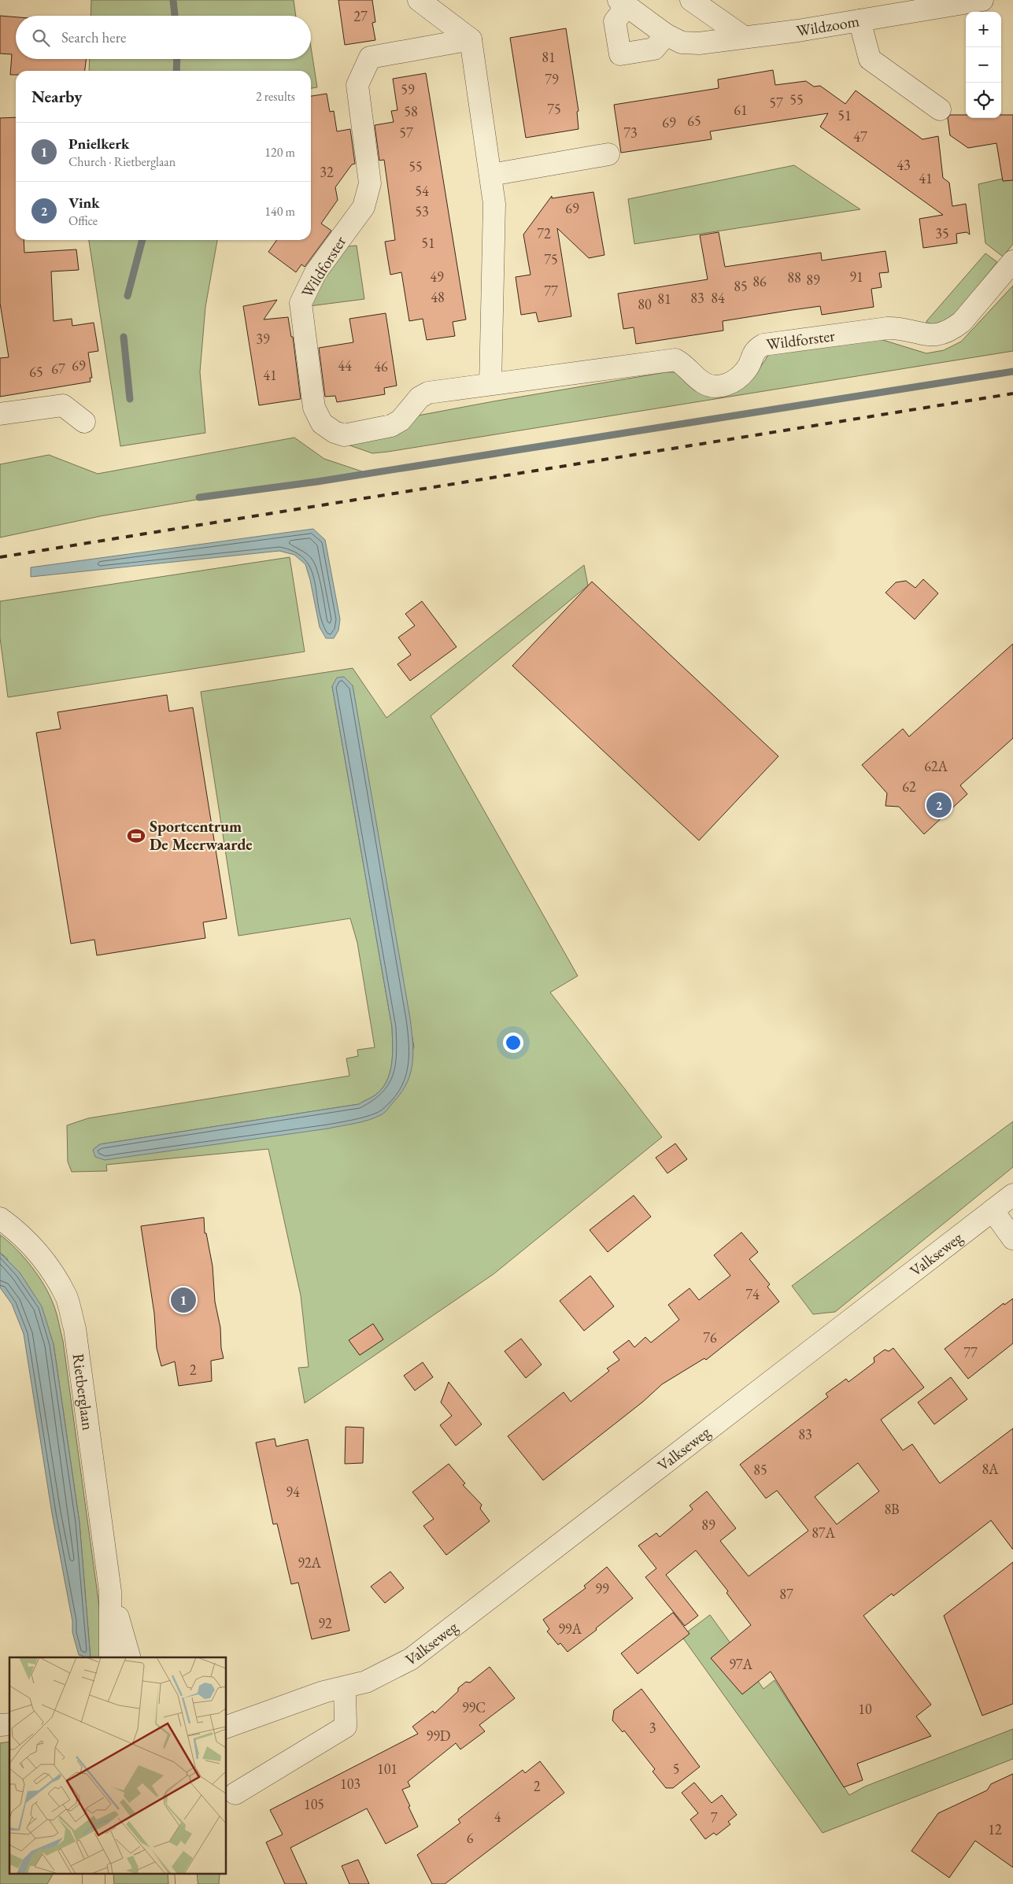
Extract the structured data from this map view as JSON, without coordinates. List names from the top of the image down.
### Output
{
  "streets": {
    "street": [
      "Wildzoom",
      "Wildforster",
      "Valkseweg",
      "Rietberglaan"
    ]
  },
  "places": {
    "sports": ["Sportcentrum De Meerwaarde"]
  },
  "house_numbers": [
    "27",
    "81",
    "79",
    "59",
    "55",
    "57",
    "75",
    "61",
    "58",
    "51",
    "65",
    "69",
    "57",
    "73",
    "47",
    "43",
    "55",
    "32",
    "41",
    "54",
    "69",
    "53",
    "72",
    "35",
    "51",
    "75",
    "49",
    "91",
    "88",
    "89",
    "86",
    "85",
    "77",
    "48",
    "83",
    "84",
    "81",
    "80",
    "39",
    "69",
    "44",
    "46",
    "67",
    "65",
    "41",
    "62A",
    "62",
    "74",
    "76",
    "77",
    "2",
    "83",
    "8A",
    "85",
    "94",
    "8B",
    "89",
    "87A",
    "92A",
    "99",
    "87",
    "92",
    "99A",
    "97A",
    "99C",
    "10",
    "3",
    "99D",
    "101",
    "5",
    "103",
    "2",
    "105",
    "4",
    "7",
    "12",
    "6"
  ],
  "page": {
    "map_buttons": ["+", "−"],
    "search": "Search here",
    "heading": ["Nearby", "2 results"],
    "list": [
      {
        "mark": "1",
        "name": "Pnielkerk",
        "note": "Church · Rietberglaan",
        "value": "120 m"
      },
      {
        "mark": "2",
        "name": "Vink",
        "note": "Office",
        "value": "140 m"
      }
    ],
    "pins": ["2", "1"]
  }
}
